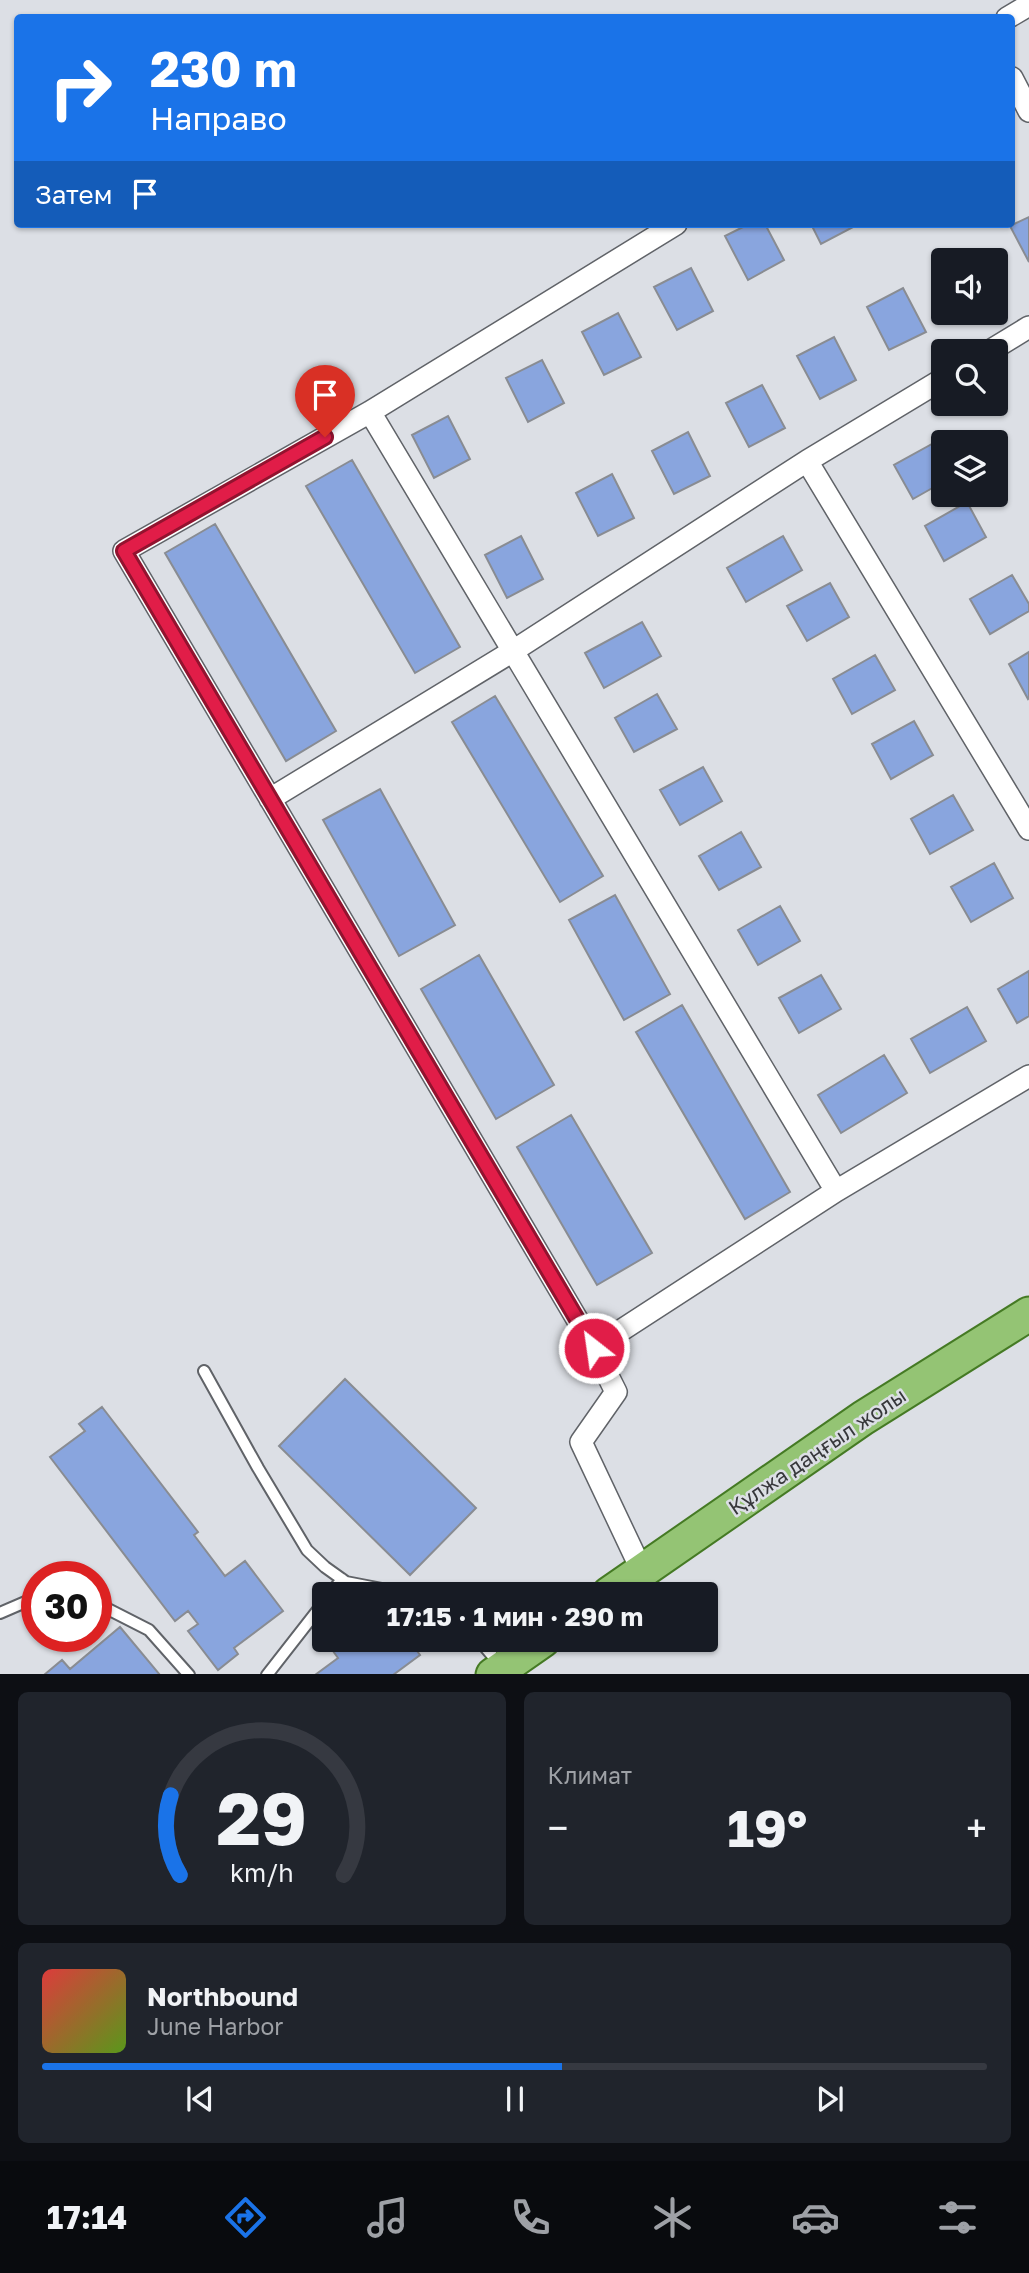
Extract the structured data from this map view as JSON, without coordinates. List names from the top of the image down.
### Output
{
  "streets": {
    "main road": ["Құлжа даңғыл жолы"]
  },
  "page": {
    "turn": ["230 m", "Направо"],
    "then": "Затем",
    "limit": "30",
    "trip": "17:15 · 1 мин · 290 m",
    "tile": "Климат",
    "heat": ["−", "19°", "+"],
    "song": ["Northbound", "June Harbor"],
    "tabs": "17:14",
    "gauge": ["29", "km/h"]
  }
}
